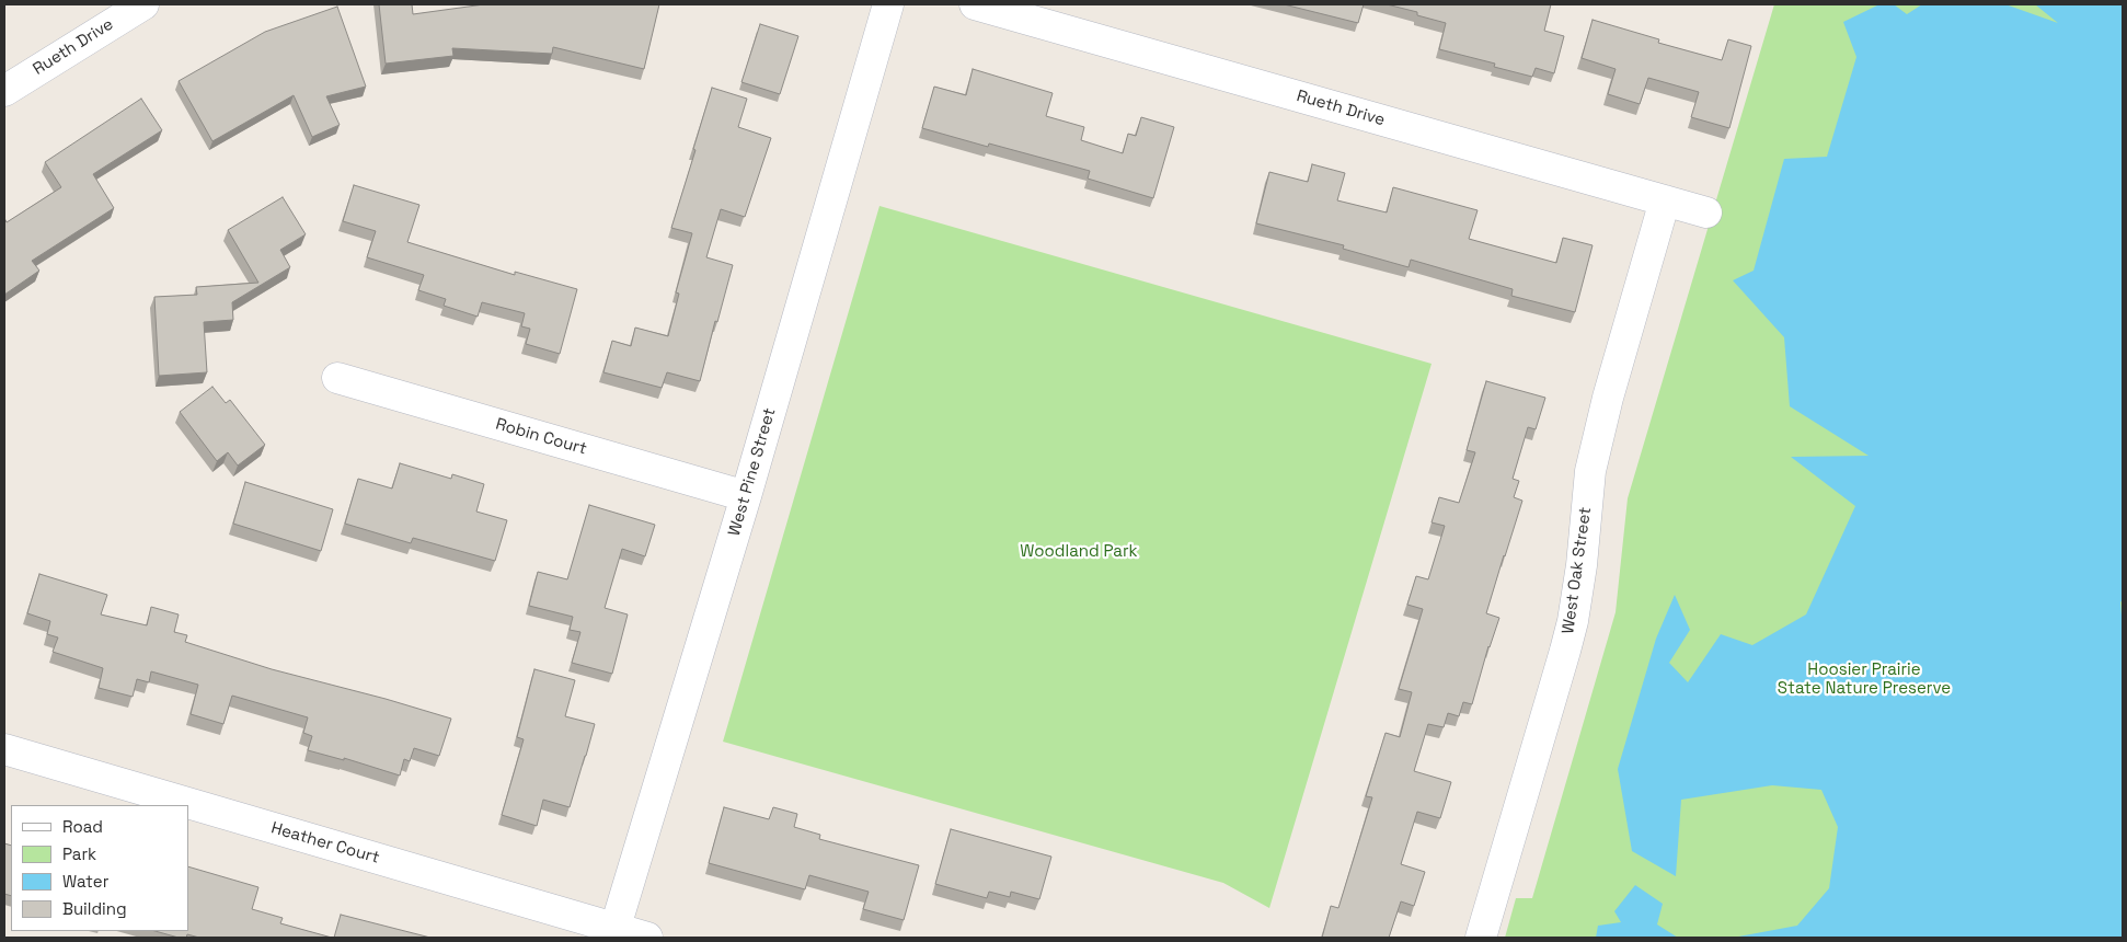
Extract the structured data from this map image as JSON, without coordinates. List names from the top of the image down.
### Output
{
  "streets": {
    "street": [
      "Rueth Drive",
      "Robin Court",
      "West Pine Street",
      "West Oak Street",
      "Heather Court"
    ]
  },
  "crossings": [
    ["Rueth Drive", "West Oak Street"],
    ["Robin Court", "West Pine Street"],
    ["West Pine Street", "Heather Court"]
  ],
  "parks": ["Woodland Park", "Hoosier Prairie State Nature Preserve"],
  "legend": [
    "Road",
    "Park",
    "Water",
    "Building"
  ]
}
